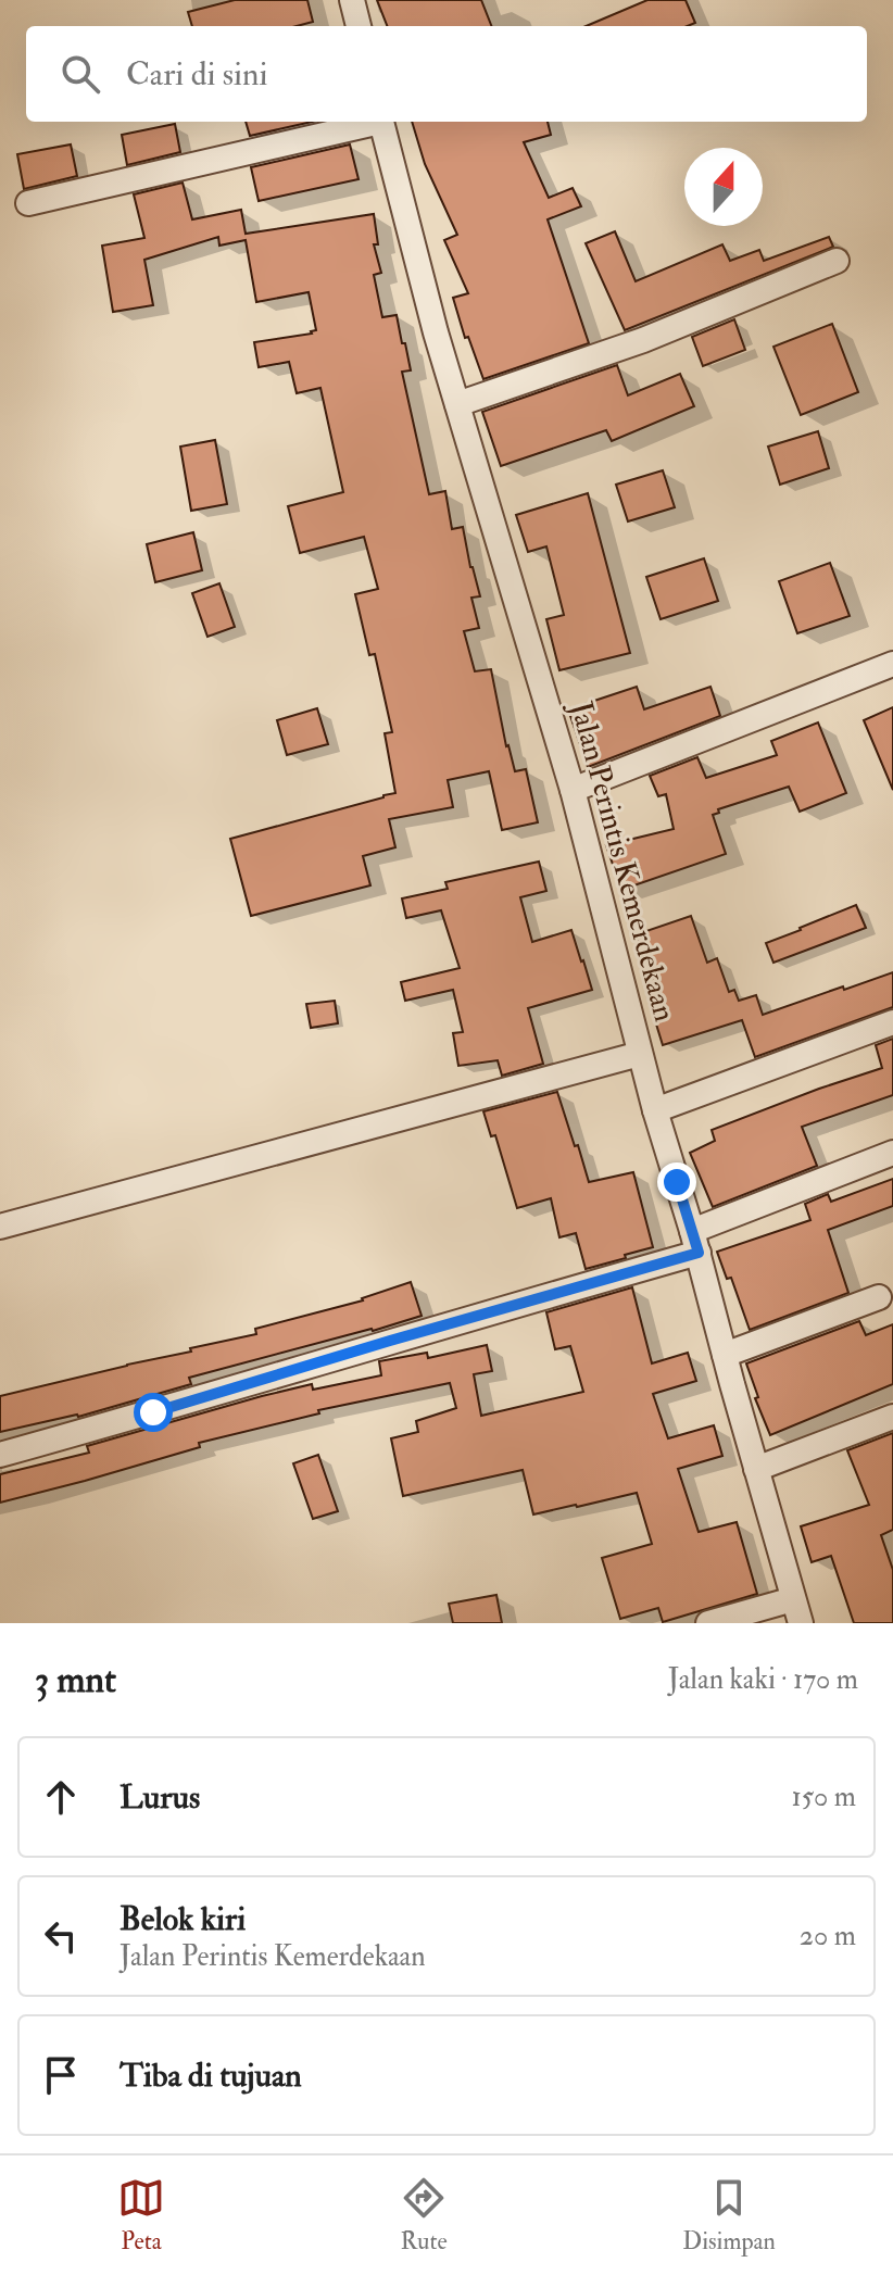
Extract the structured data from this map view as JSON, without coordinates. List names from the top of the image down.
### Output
{
  "streets": {
    "street": ["Jalan Perintis Kemerdekaan"]
  },
  "north": "top",
  "page": {
    "search": "Cari di sini",
    "heading": ["3 mnt", "Jalan kaki · 170 m"],
    "list": [
      ["Lurus", "150 m"],
      ["Belok kiri", "Jalan Perintis Kemerdekaan", "20 m"],
      "Tiba di tujuan"
    ],
    "nav": ["Peta", "Rute", "Disimpan"]
  }
}
